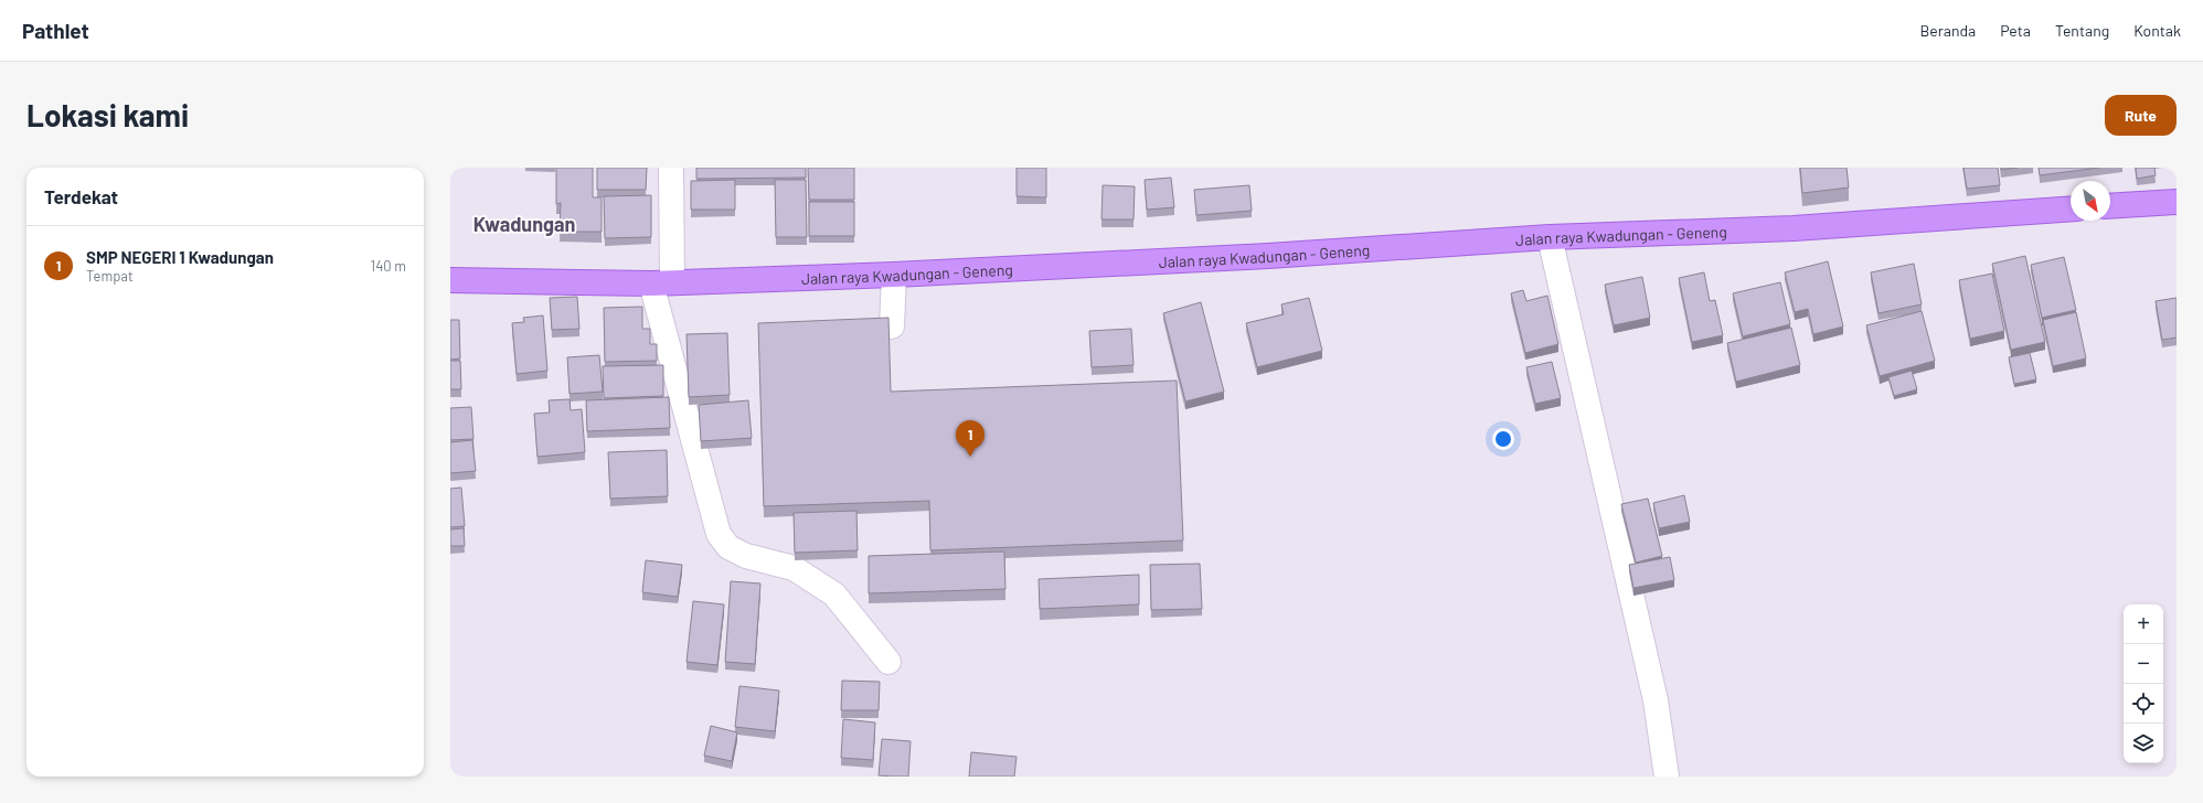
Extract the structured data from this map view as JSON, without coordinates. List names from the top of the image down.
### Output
{
  "streets": {
    "main road": ["Jalan raya Kwadungan - Geneng"]
  },
  "districts": ["Kwadungan"],
  "north": "bottom right",
  "page": {
    "header": "Pathlet",
    "nav": [
      "Beranda",
      "Peta",
      "Tentang",
      "Kontak"
    ],
    "buttons": "Rute",
    "title": "Lokasi kami",
    "heading": "Terdekat",
    "list": [
      {
        "mark": "1",
        "name": "SMP NEGERI 1 Kwadungan",
        "note": "Tempat",
        "value": "140 m"
      }
    ],
    "pins": "1",
    "map_buttons": ["+", "−"]
  }
}
